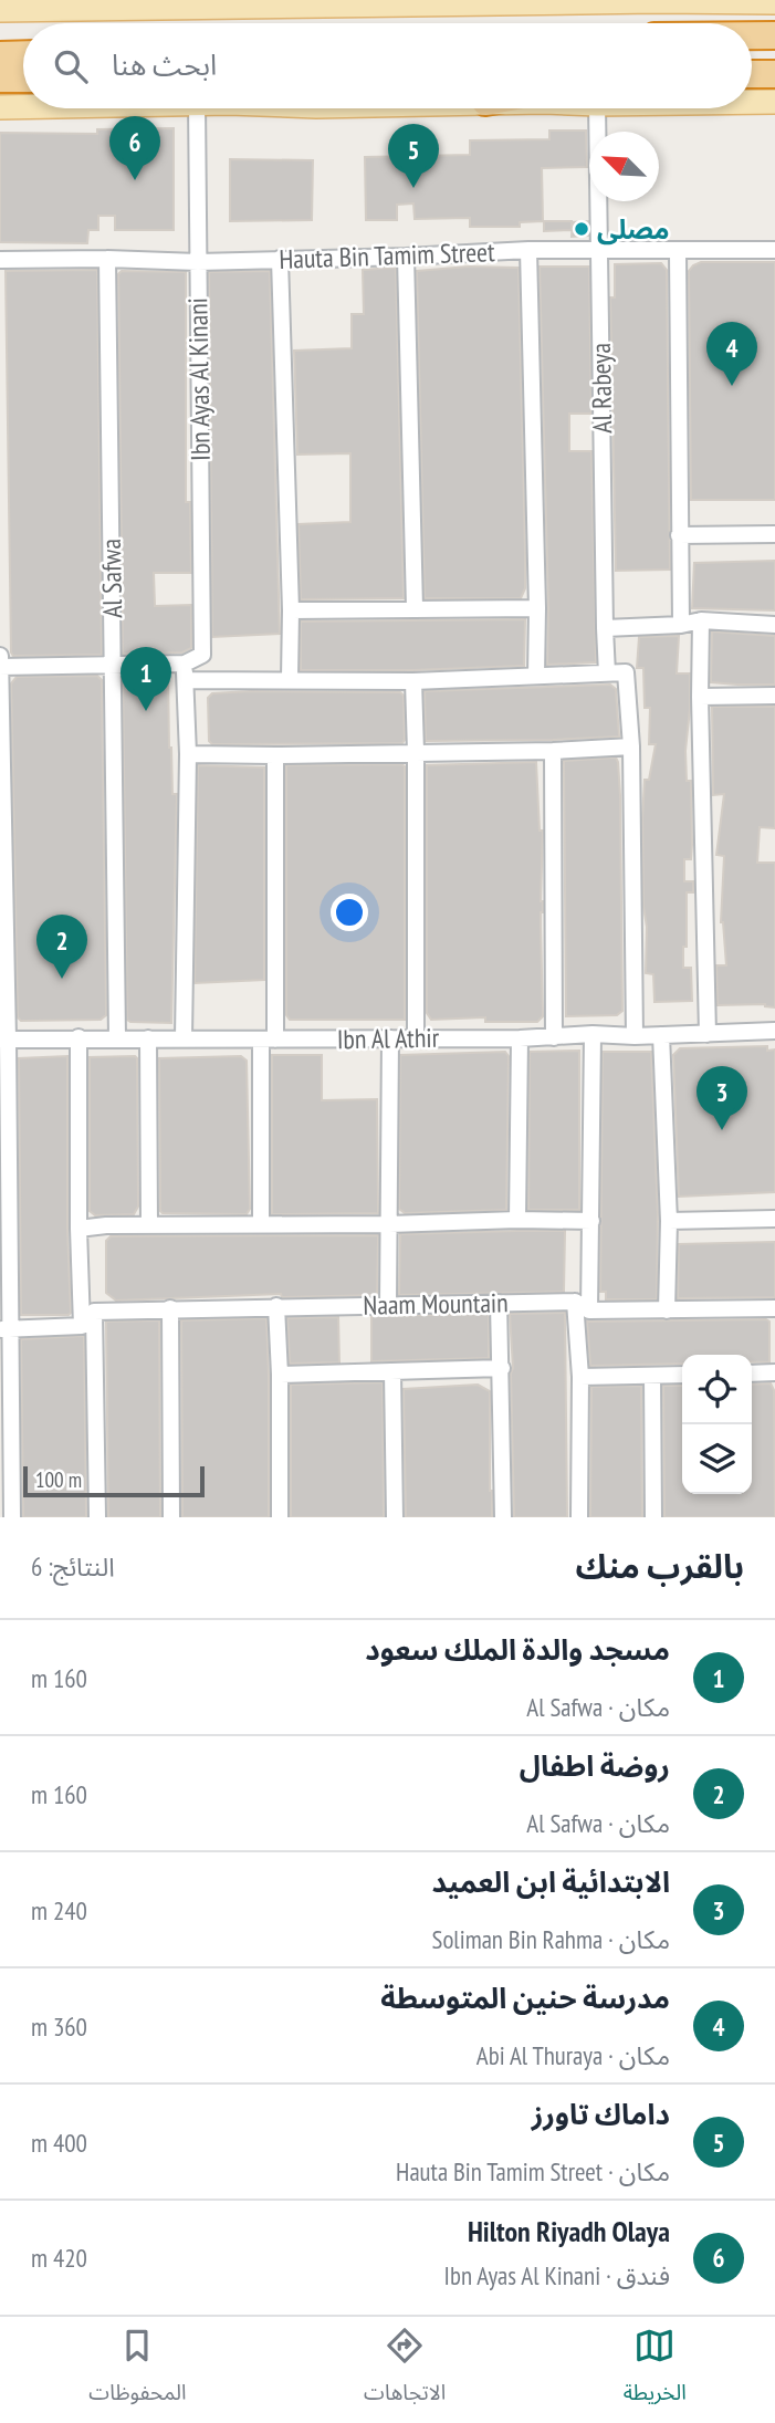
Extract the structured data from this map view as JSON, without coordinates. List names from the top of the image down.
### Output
{
  "streets": {
    "street": [
      "Hauta Bin Tamim Street",
      "Ibn Ayas Al Kinani",
      "Al Rabeya",
      "Al Safwa",
      "Ibn Al Athir",
      "Naam Mountain"
    ]
  },
  "crossings": [
    ["Hauta Bin Tamim Street", "Ibn Ayas Al Kinani"],
    ["Hauta Bin Tamim Street", "Al Rabeya"],
    ["Hauta Bin Tamim Street", "Al Safwa"],
    ["Al Safwa", "Ibn Al Athir"]
  ],
  "places": ["مصلى"],
  "scale_bar": "100 m",
  "north": "top left",
  "page": {
    "search": "ابحث هنا",
    "pins": [
      "6",
      "5",
      "4",
      "1",
      "2",
      "3"
    ],
    "scale": "100 m",
    "heading": ["بالقرب منك", "النتائج: 6"],
    "list": [
      {
        "mark": "1",
        "name": "مسجد والدة الملك سعود",
        "note": "مكان · Al Safwa",
        "value": "160 m"
      },
      {
        "mark": "2",
        "name": "روضة اطفال",
        "note": "مكان · Al Safwa",
        "value": "160 m"
      },
      {
        "mark": "3",
        "name": "الابتدائية ابن العميد",
        "note": "مكان · Soliman Bin Rahma",
        "value": "240 m"
      },
      {
        "mark": "4",
        "name": "مدرسة حنين المتوسطة",
        "note": "مكان · Abi Al Thuraya",
        "value": "360 m"
      },
      {
        "mark": "5",
        "name": "داماك تاورز",
        "note": "مكان · Hauta Bin Tamim Street",
        "value": "400 m"
      },
      {
        "mark": "6",
        "name": "Hilton Riyadh Olaya",
        "note": "فندق · Ibn Ayas Al Kinani",
        "value": "420 m"
      }
    ],
    "nav": ["الخريطة", "الاتجاهات", "المحفوظات"]
  }
}
